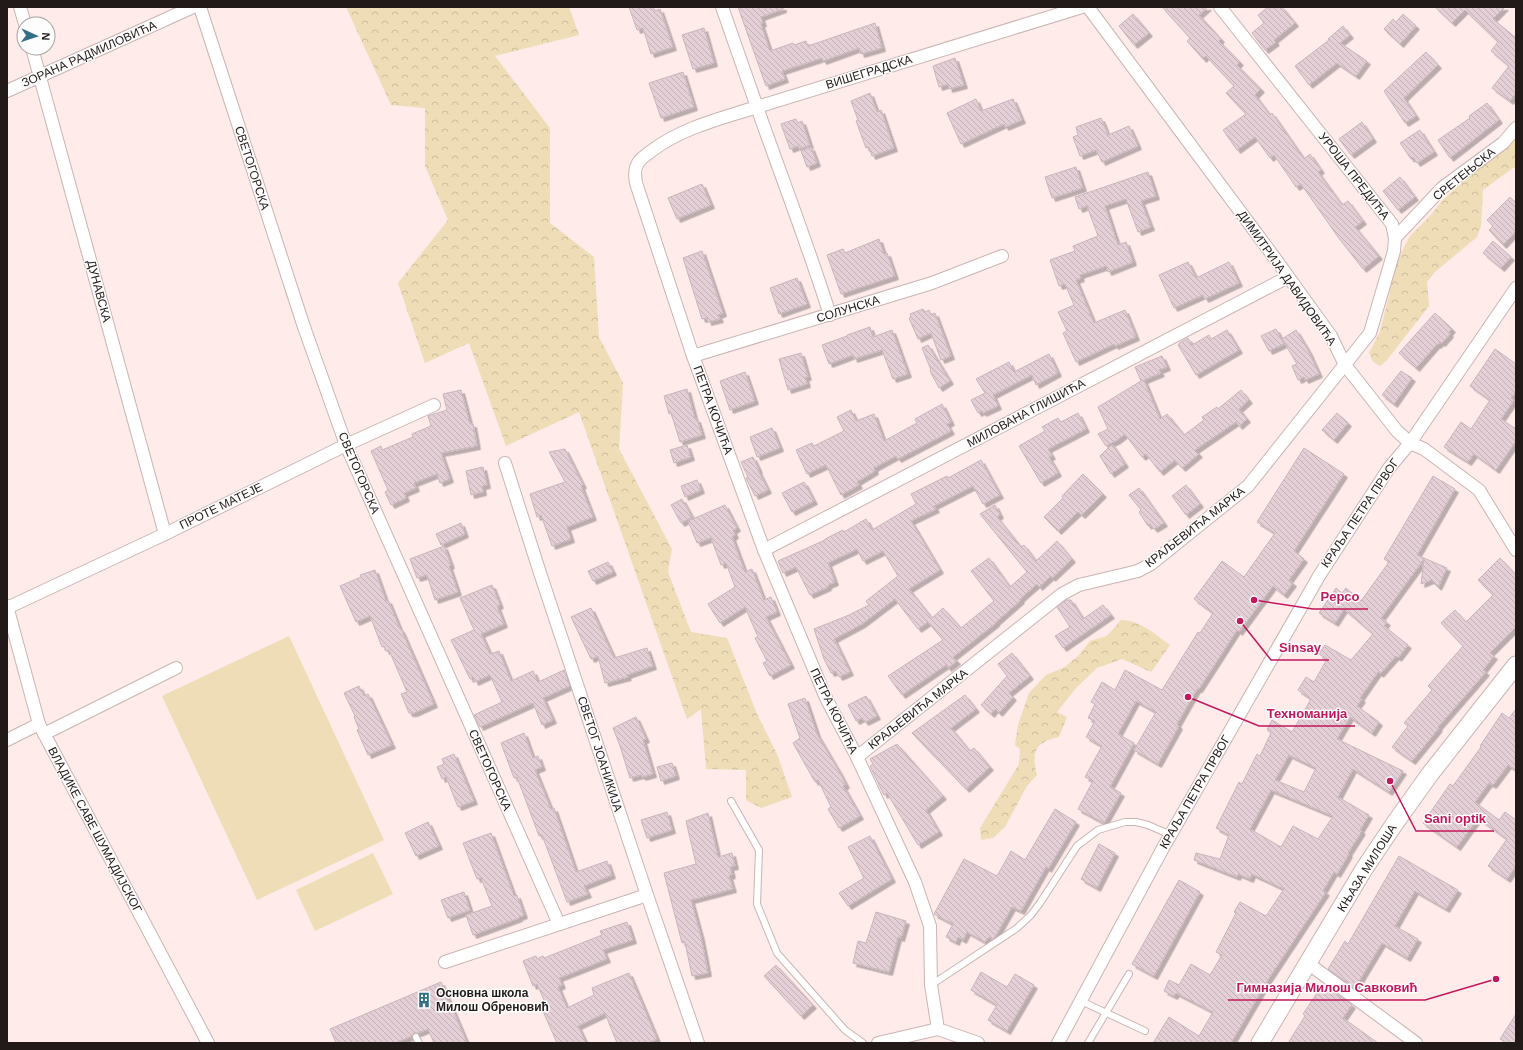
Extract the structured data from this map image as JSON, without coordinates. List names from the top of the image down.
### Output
{
  "streets": {
    "street": [
      "ЗОРАНА РАДМИЛОВИЋА",
      "ВИШЕГРАДСКА",
      "СВЕТОГОРСКА",
      "СРЕТЕЊСКА",
      "УРОША ПРЕДИЋА",
      "ДИМИТРИЈА ДАВИДОВИЋА",
      "ДУНАВСКА",
      "СОЛУНСКА",
      "ПЕТРА КОЧИЋА",
      "МИЛОВАНА ГЛИШИЋА",
      "ПРОТЕ МАТЕЈЕ",
      "КРАЉА ПЕТРА ПРВОГ",
      "КРАЉЕВИЋА МАРКА",
      "СВЕТОГ ЈОАНИКИЈА",
      "ВЛАДИКЕ САВЕ ШУМАДИЈСКОГ",
      "КЊАЗА МИЛОША"
    ]
  },
  "crossings": [
    ["ЗОРАНА РАДМИЛОВИЋА", "ДУНАВСКА"],
    ["ВИШЕГРАДСКА", "СОЛУНСКА"],
    ["ВИШЕГРАДСКА", "ПЕТРА КОЧИЋА"],
    ["СВЕТОГОРСКА", "ПРОТЕ МАТЕЈЕ"],
    ["СРЕТЕЊСКА", "УРОША ПРЕДИЋА"],
    ["УРОША ПРЕДИЋА", "ДИМИТРИЈА ДАВИДОВИЋА"],
    ["УРОША ПРЕДИЋА", "КРАЉЕВИЋА МАРКА"],
    ["ДИМИТРИЈА ДАВИДОВИЋА", "МИЛОВАНА ГЛИШИЋА"],
    ["ДИМИТРИЈА ДАВИДОВИЋА", "КРАЉА ПЕТРА ПРВОГ"],
    ["ДИМИТРИЈА ДАВИДОВИЋА", "КРАЉЕВИЋА МАРКА"],
    ["ДУНАВСКА", "ПРОТЕ МАТЕЈЕ"],
    ["СОЛУНСКА", "ПЕТРА КОЧИЋА"],
    ["ПЕТРА КОЧИЋА", "МИЛОВАНА ГЛИШИЋА"],
    ["ПЕТРА КОЧИЋА", "КРАЉЕВИЋА МАРКА"],
    ["ПРОТЕ МАТЕЈЕ", "ВЛАДИКЕ САВЕ ШУМАДИЈСКОГ"]
  ],
  "places": {
    "other": [
      "Pepco",
      "Sinsay",
      "Техноманија",
      "Sani optik",
      "Гимназија Милош Савковић"
    ],
    "building": ["Основна школа Милош Обреновић"]
  },
  "north": "right"
}
